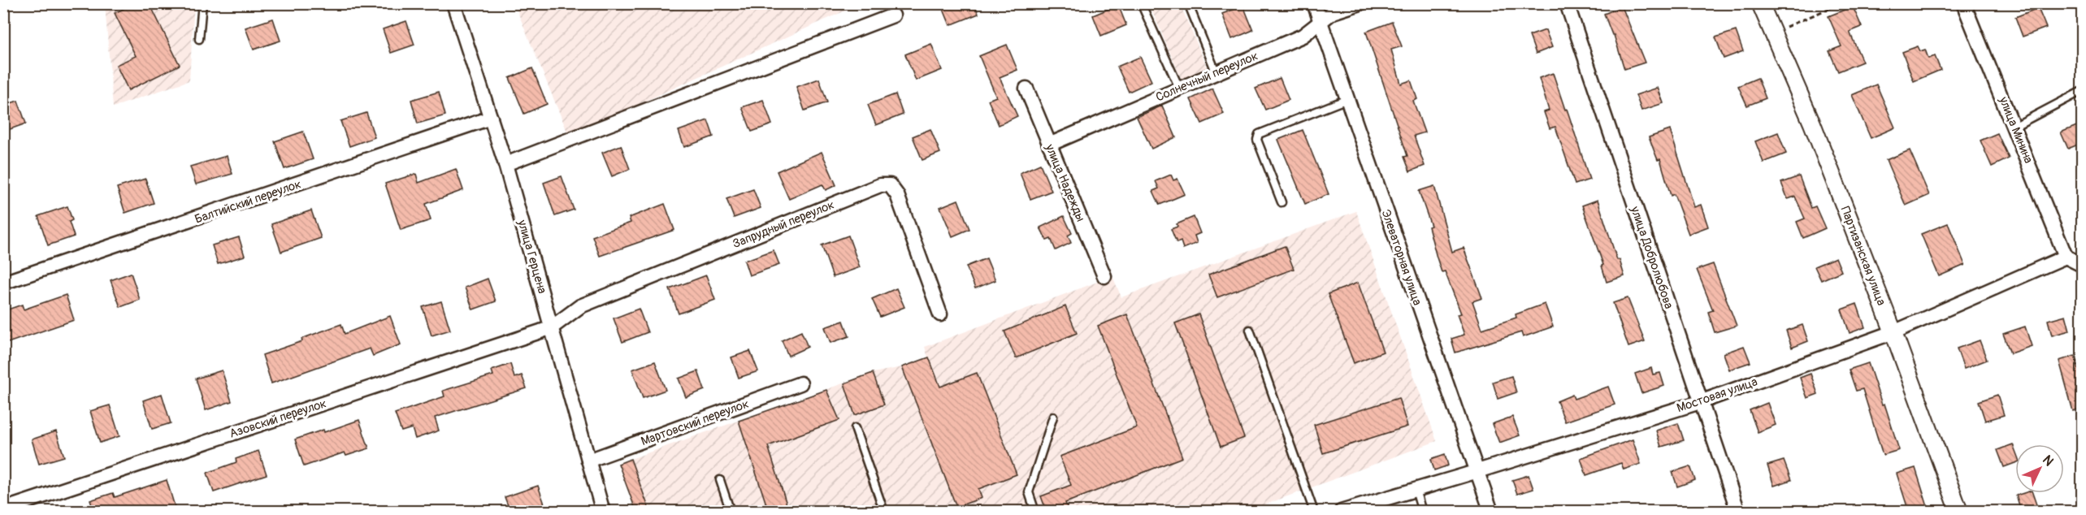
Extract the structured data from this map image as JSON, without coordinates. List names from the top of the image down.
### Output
{
  "streets": {
    "street": [
      "Солнечный переулок",
      "улица Минина",
      "улица Надежды",
      "Балтийский переулок",
      "Запрудный переулок",
      "Партизанская улица",
      "улица Герцена",
      "Элеваторная улица",
      "улица Добролюбова",
      "Мостовая улица",
      "Азовский переулок",
      "Мартовский переулок"
    ]
  },
  "crossings": [
    ["Солнечный переулок", "улица Надежды"],
    ["Солнечный переулок", "Элеваторная улица"],
    ["улица Минина", "Мостовая улица"],
    ["Балтийский переулок", "улица Герцена"],
    ["Запрудный переулок", "улица Герцена"],
    ["Запрудный переулок", "Азовский переулок"],
    ["Партизанская улица", "Мостовая улица"],
    ["улица Герцена", "Азовский переулок"],
    ["улица Герцена", "Мартовский переулок"],
    ["Элеваторная улица", "Мостовая улица"],
    ["улица Добролюбова", "Мостовая улица"]
  ],
  "north": "top right"
}
